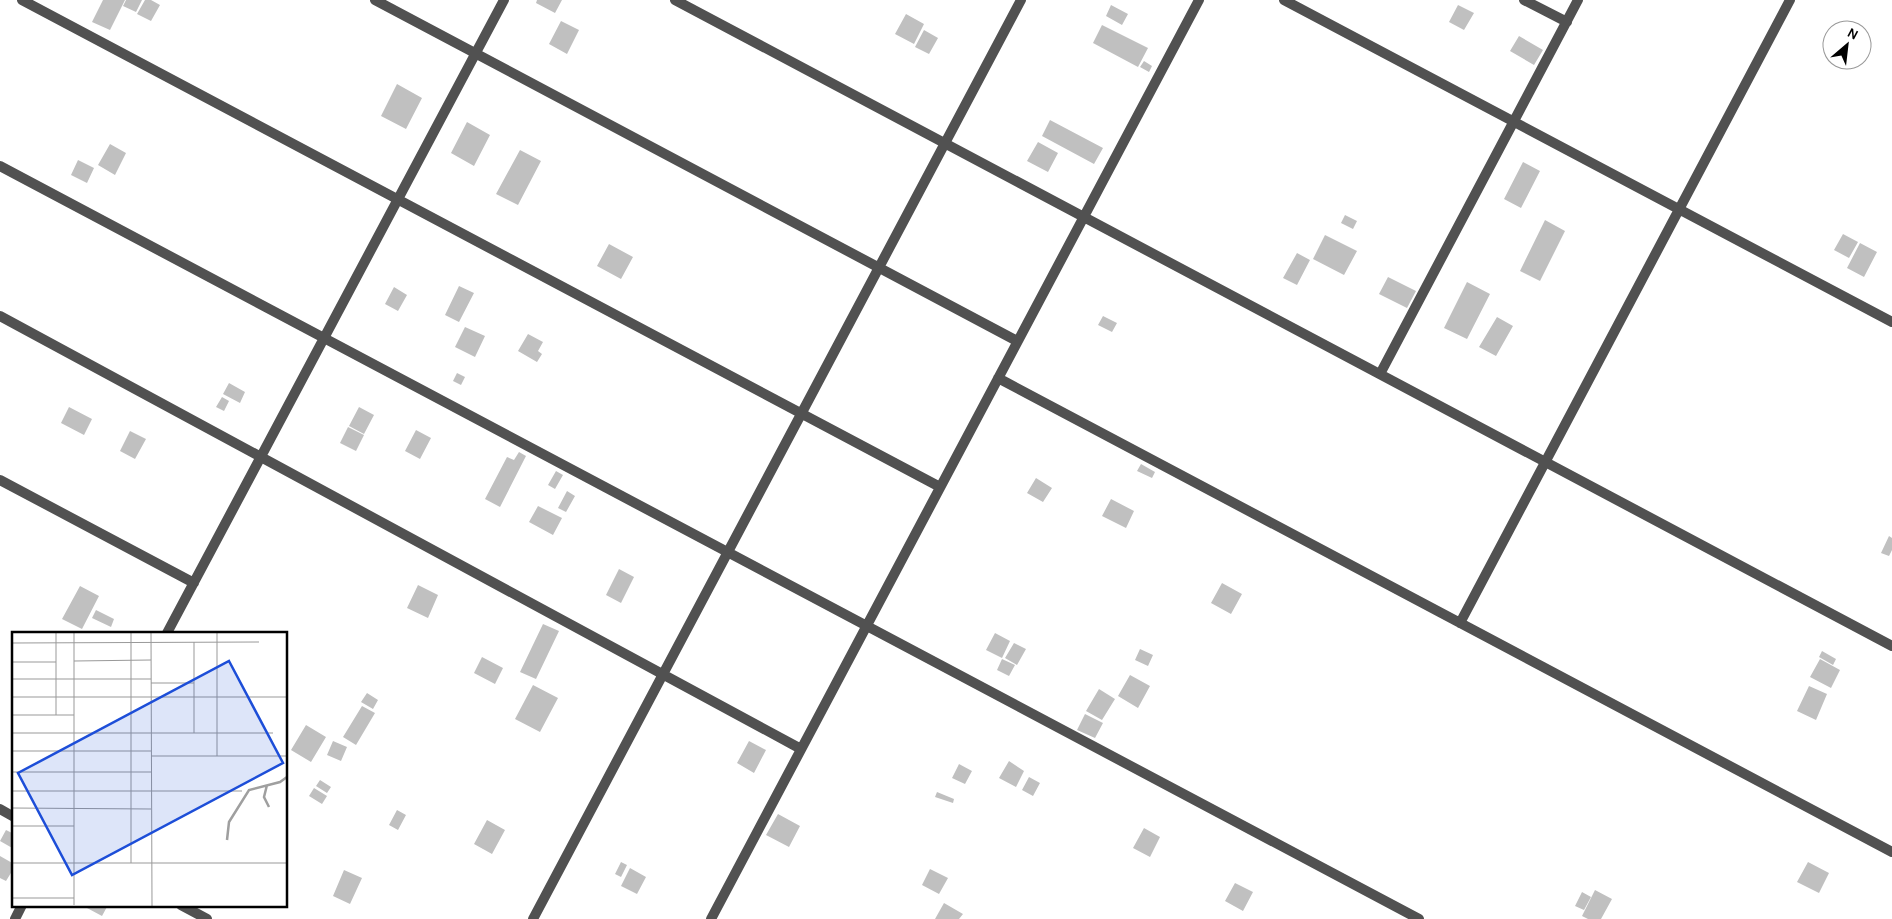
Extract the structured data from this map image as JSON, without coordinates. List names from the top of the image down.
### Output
{
  "north": "top right"
}
